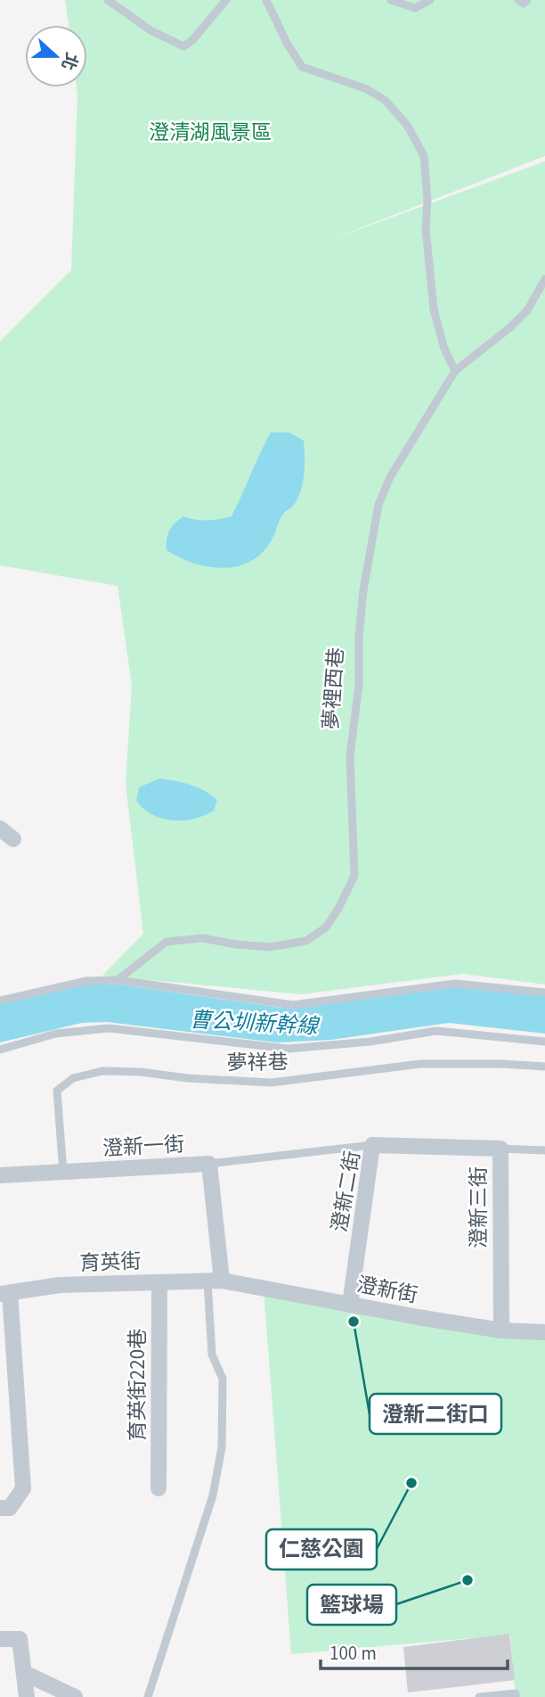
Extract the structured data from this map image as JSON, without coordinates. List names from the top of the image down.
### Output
{
  "streets": {
    "street": [
      "澄新一街",
      "澄新二街",
      "澄新三街",
      "育英街",
      "澄新街",
      "育英街220巷"
    ],
    "lane": ["夢裡西巷", "夢祥巷"]
  },
  "crossings": [
    ["夢祥巷", "澄新一街"],
    ["澄新一街", "育英街"],
    ["澄新一街", "澄新街"],
    ["澄新二街", "澄新三街"],
    ["澄新二街", "澄新街"],
    ["澄新三街", "澄新街"],
    ["育英街", "澄新街"],
    ["育英街", "育英街220巷"]
  ],
  "water": ["曹公圳新幹線"],
  "parks": ["澄清湖風景區"],
  "places": ["澄新二街口", "仁慈公園", "籃球場"],
  "scale_bar": "100 m",
  "north": "right"
}
